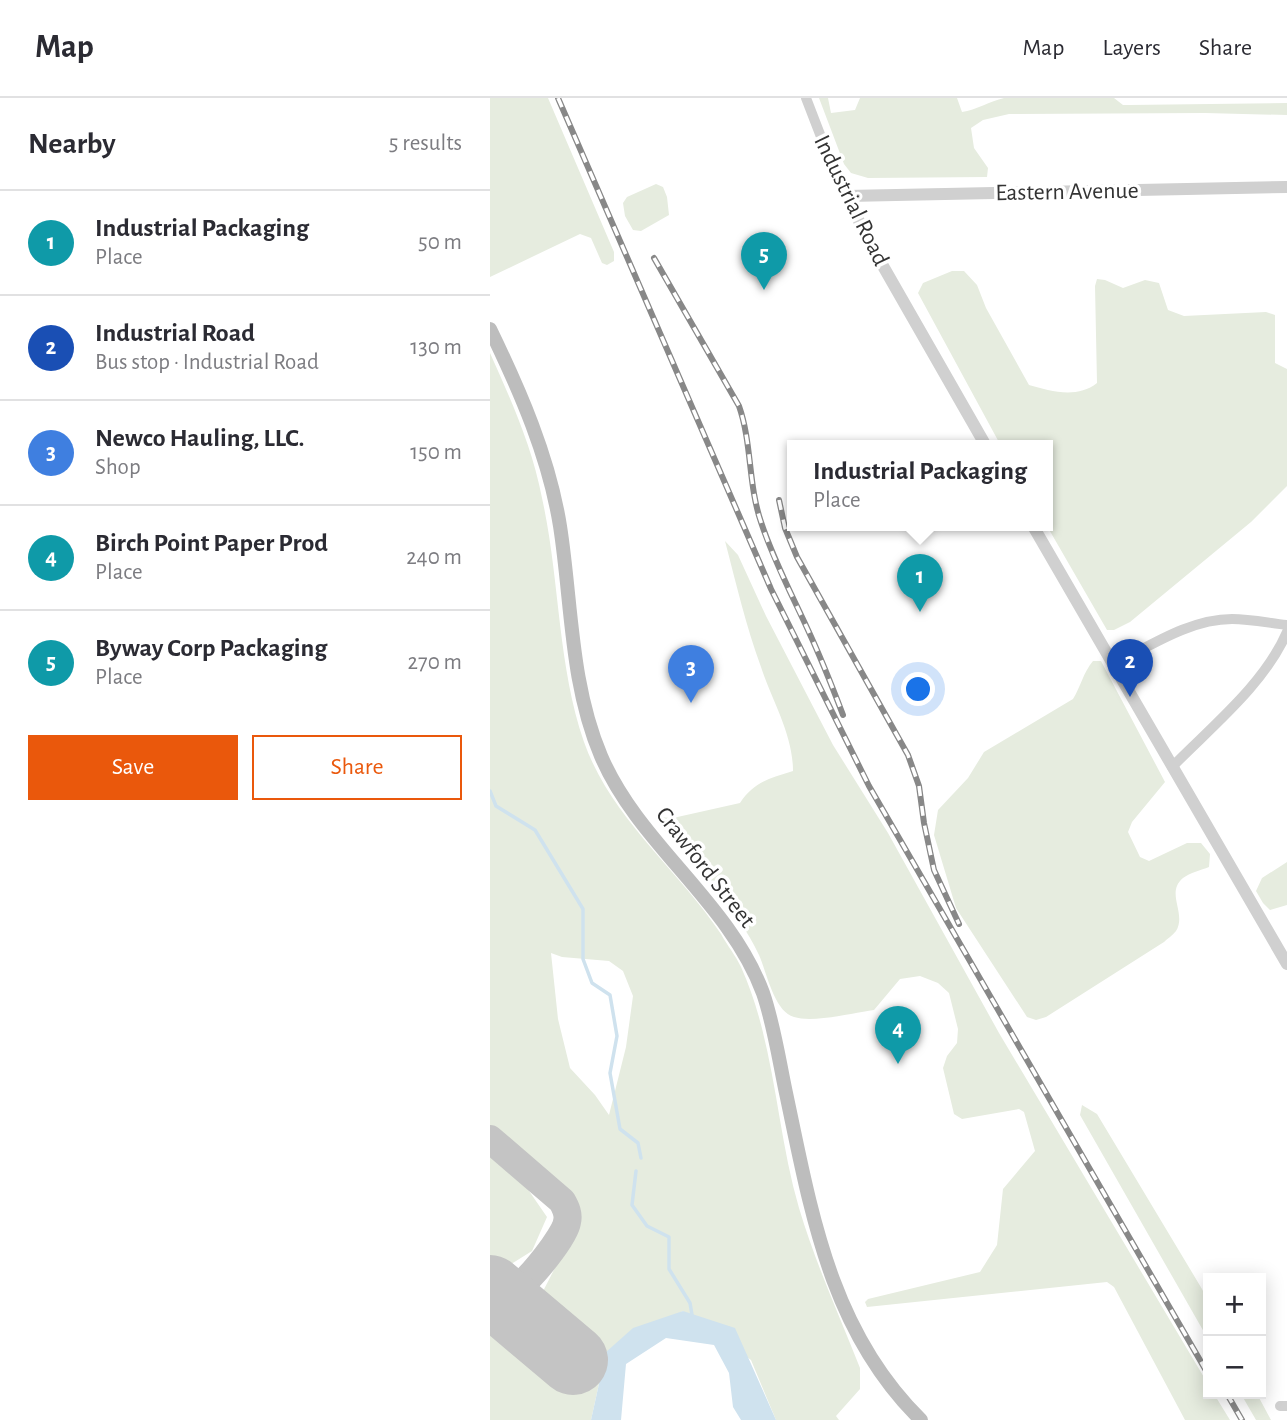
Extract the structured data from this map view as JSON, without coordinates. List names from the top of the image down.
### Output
{
  "streets": {
    "main road": ["Crawford Street"],
    "street": ["Eastern Avenue", "Industrial Road"]
  },
  "crossings": [
    ["Eastern Avenue", "Industrial Road"]
  ],
  "page": {
    "header": "Map",
    "nav": ["Map", "Layers", "Share"],
    "heading": ["Nearby", "5 results"],
    "list": [
      {
        "mark": "1",
        "name": "Industrial Packaging",
        "note": "Place",
        "value": "50 m"
      },
      {
        "mark": "2",
        "name": "Industrial Road",
        "note": "Bus stop · Industrial Road",
        "value": "130 m"
      },
      {
        "mark": "3",
        "name": "Newco Hauling, LLC.",
        "note": "Shop",
        "value": "150 m"
      },
      {
        "mark": "4",
        "name": "Birch Point Paper Prod",
        "note": "Place",
        "value": "240 m"
      },
      {
        "mark": "5",
        "name": "Byway Corp Packaging",
        "note": "Place",
        "value": "270 m"
      }
    ],
    "pins": [
      "5",
      "1",
      "2",
      "3",
      "4"
    ],
    "popup": ["Industrial Packaging", "Place"],
    "buttons": ["Save", "Share"],
    "map_buttons": ["+", "−"]
  }
}
